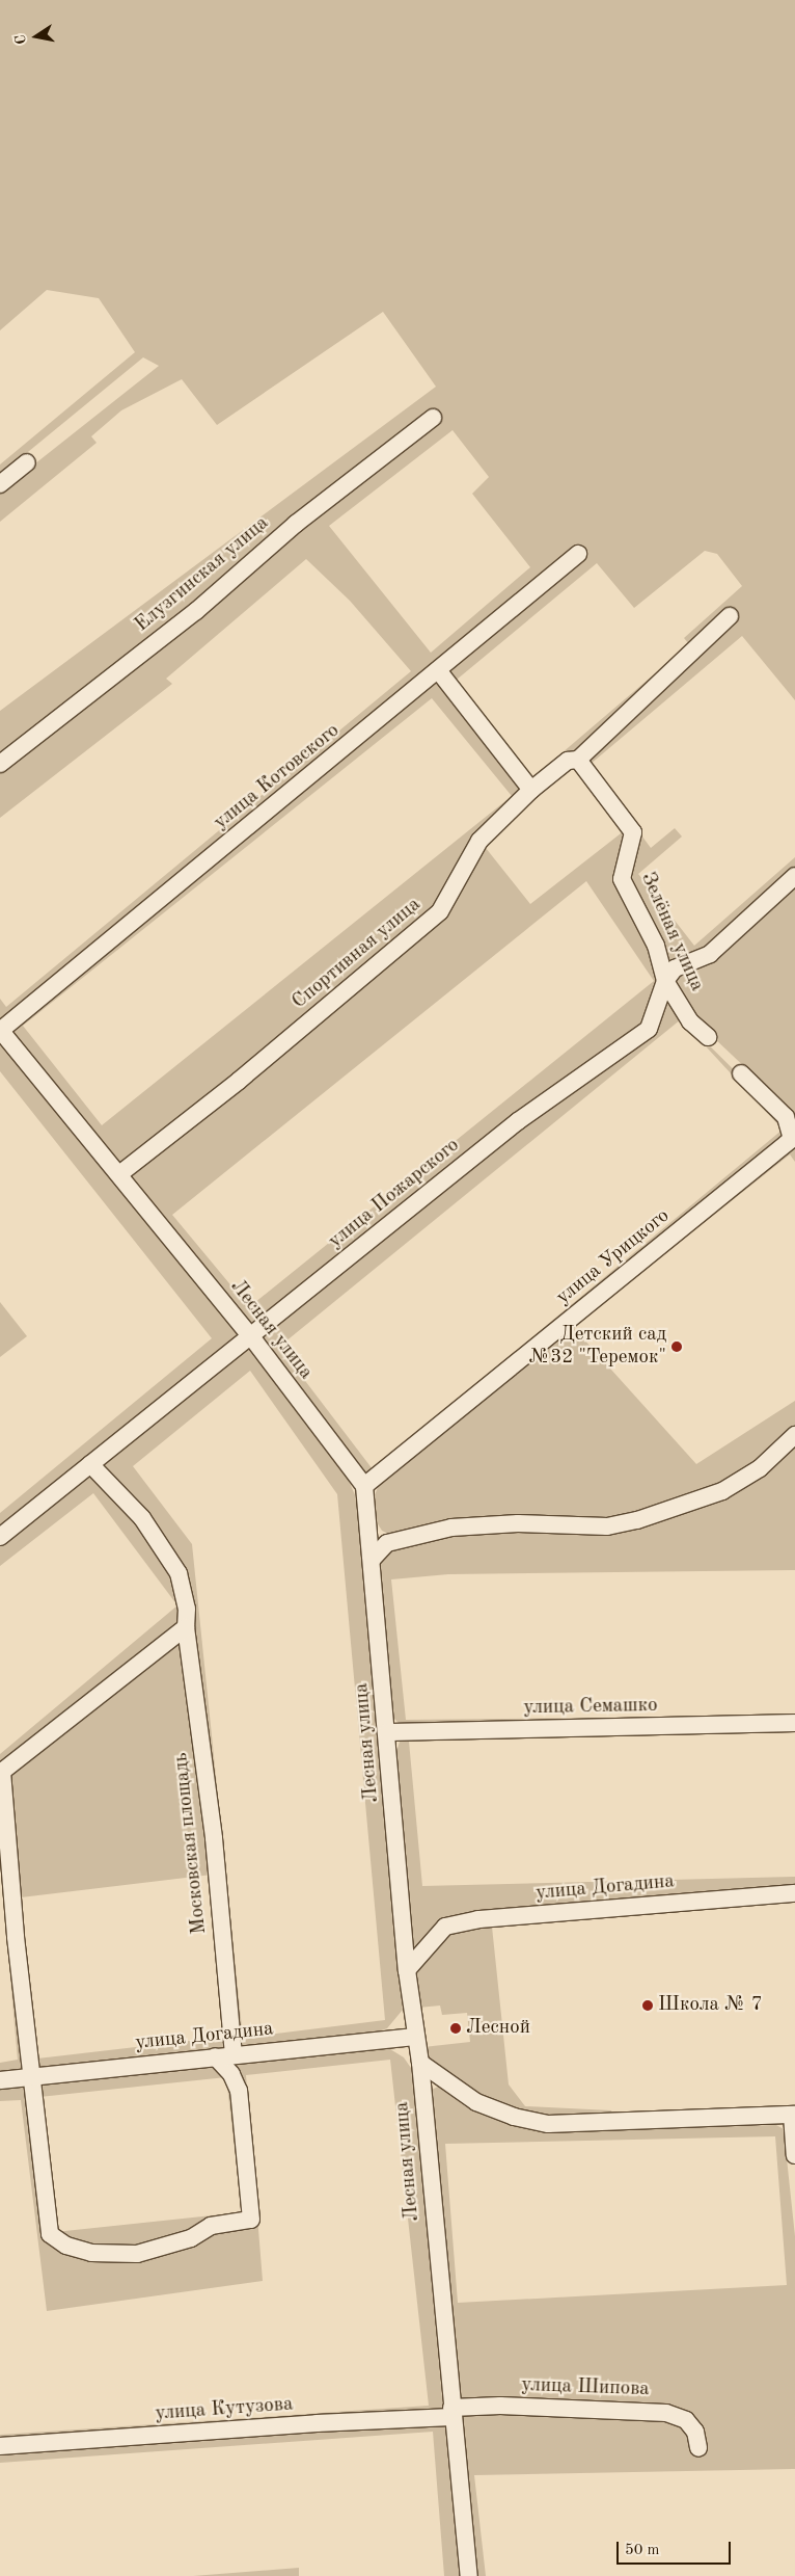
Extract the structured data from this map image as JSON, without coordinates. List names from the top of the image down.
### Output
{
  "streets": {
    "street": [
      "Елузгинская улица",
      "улица Котовского",
      "Зелёная улица",
      "Спортивная улица",
      "улица Пожарского",
      "улица Урицкого",
      "Лесная улица",
      "улица Семашко",
      "Московская площадь",
      "улица Догадина",
      "улица Шипова",
      "улица Кутузова"
    ]
  },
  "crossings": [
    ["улица Котовского", "Лесная улица"],
    ["Зелёная улица", "Спортивная улица"],
    ["Зелёная улица", "улица Пожарского"],
    ["Спортивная улица", "Лесная улица"],
    ["улица Пожарского", "Лесная улица"],
    ["улица Пожарского", "Московская площадь"],
    ["улица Урицкого", "Лесная улица"],
    ["Лесная улица", "улица Семашко"],
    ["Лесная улица", "улица Догадина"],
    ["Лесная улица", "улица Шипова"],
    ["Лесная улица", "улица Кутузова"],
    ["Московская площадь", "улица Догадина"],
    ["улица Шипова", "улица Кутузова"]
  ],
  "places": ["Детский сад №32 \"Теремок\"", "Школа № 7", "Лесной"],
  "scale_bar": "50 m",
  "north": "left"
}
